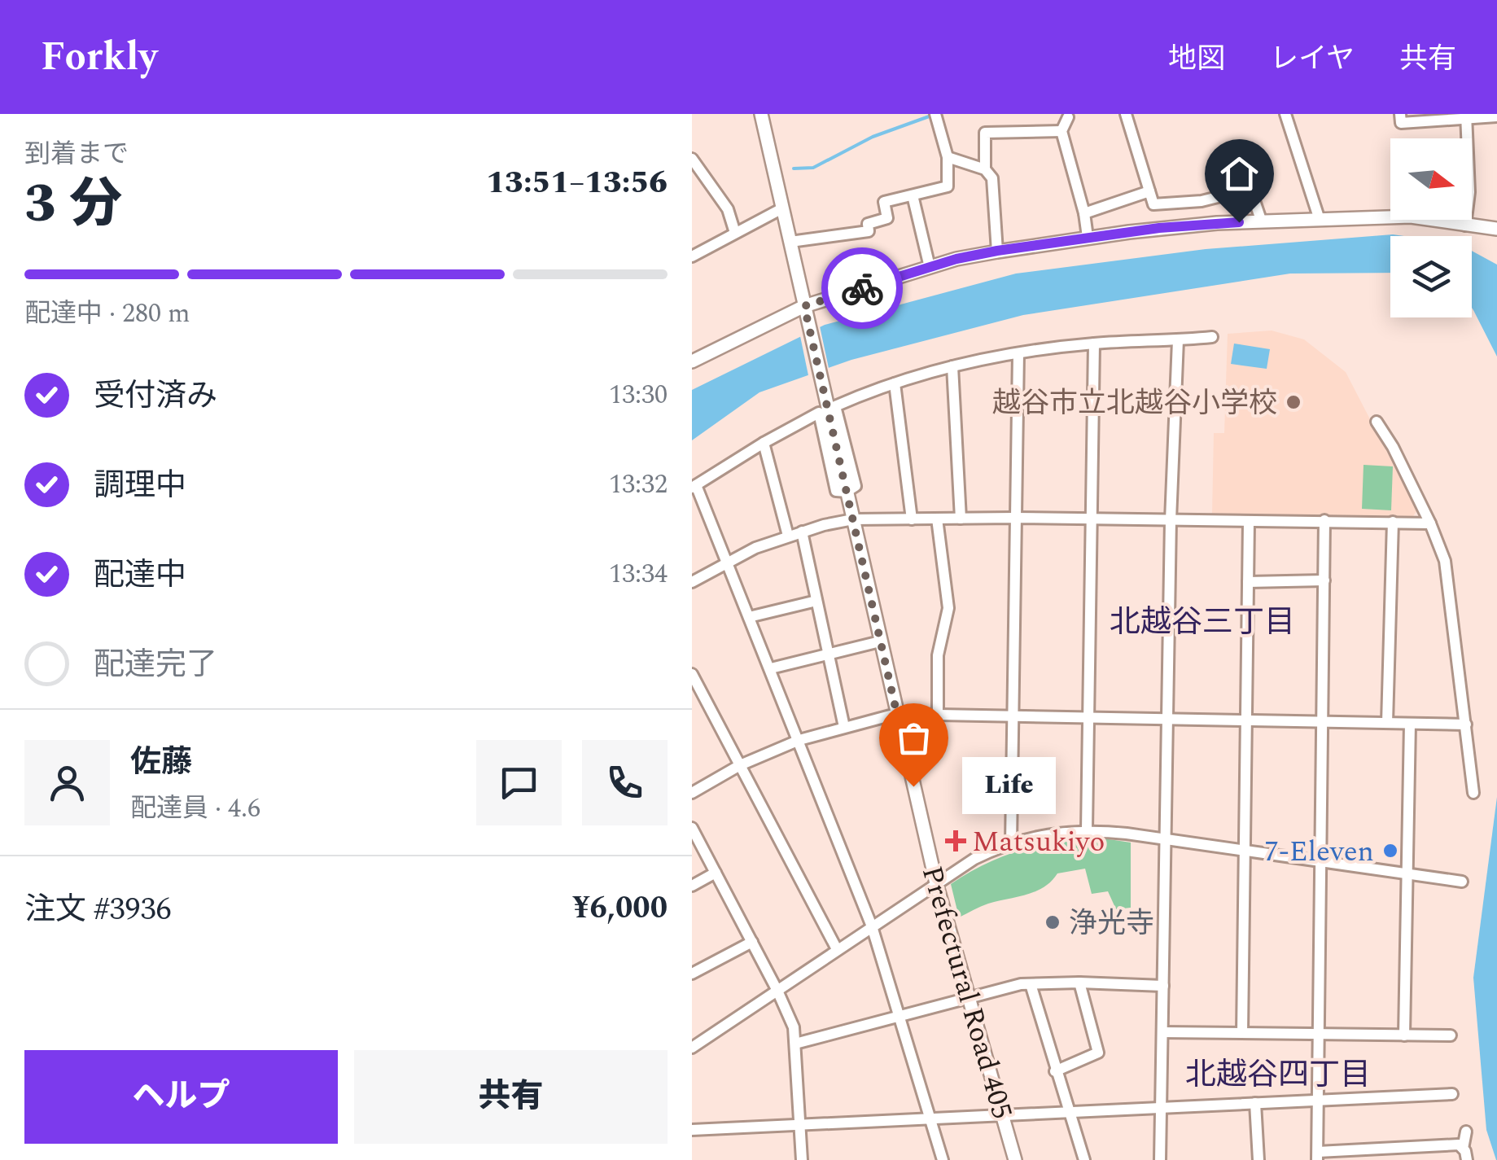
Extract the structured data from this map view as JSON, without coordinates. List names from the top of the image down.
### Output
{
  "streets": {
    "main road": ["Prefectural Road 405"]
  },
  "districts": ["北越谷三丁目", "北越谷四丁目"],
  "places": {
    "other": [
      "越谷市立北越谷小学校",
      "Life",
      "7-Eleven",
      "浄光寺"
    ],
    "health": ["Matsukiyo"]
  },
  "north": "right",
  "page": {
    "header": "Forkly",
    "nav": ["地図", "レイヤ", "共有"],
    "heading": ["3 分", "到着まで", "13:51–13:56"],
    "panel": [
      "佐藤",
      "配達員 · 4.6",
      "注文 #3936",
      "¥6,000"
    ],
    "bar": "配達中 · 280 m",
    "list": [
      ["受付済み", "13:30"],
      ["調理中", "13:32"],
      ["配達中", "13:34"],
      "配達完了"
    ],
    "bubble": "Life",
    "buttons": ["ヘルプ", "共有"]
  }
}
